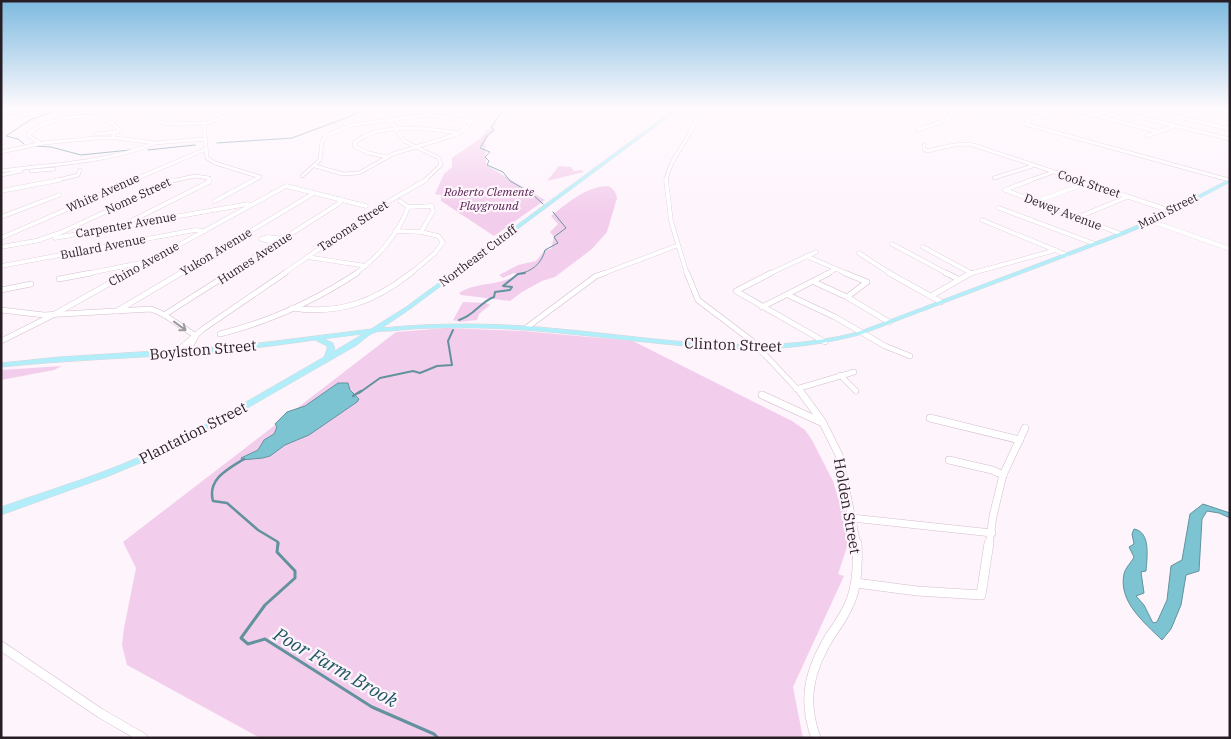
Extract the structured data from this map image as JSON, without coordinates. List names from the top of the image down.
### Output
{
  "streets": {
    "main road": [
      "Main Street",
      "Northeast Cutoff",
      "Clinton Street",
      "Boylston Street",
      "Plantation Street"
    ],
    "street": [
      "Cook Street",
      "White Avenue",
      "Nome Street",
      "Dewey Avenue",
      "Carpenter Avenue",
      "Tacoma Street",
      "Bullard Avenue",
      "Yukon Avenue",
      "Humes Avenue",
      "Chino Avenue",
      "Holden Street"
    ]
  },
  "crossings": [
    ["Cook Street", "Main Street"],
    ["Cook Street", "Dewey Avenue"],
    ["Nome Street", "Carpenter Avenue"],
    ["Main Street", "Dewey Avenue"],
    ["Main Street", "Clinton Street"],
    ["Carpenter Avenue", "Chino Avenue"],
    ["Tacoma Street", "Boylston Street"],
    ["Bullard Avenue", "Chino Avenue"],
    ["Yukon Avenue", "Chino Avenue"],
    ["Northeast Cutoff", "Boylston Street"],
    ["Northeast Cutoff", "Plantation Street"],
    ["Clinton Street", "Boylston Street"],
    ["Clinton Street", "Holden Street"],
    ["Boylston Street", "Plantation Street"]
  ],
  "water": ["Poor Farm Brook"],
  "parks": ["Roberto Clemente Playground"]
}
